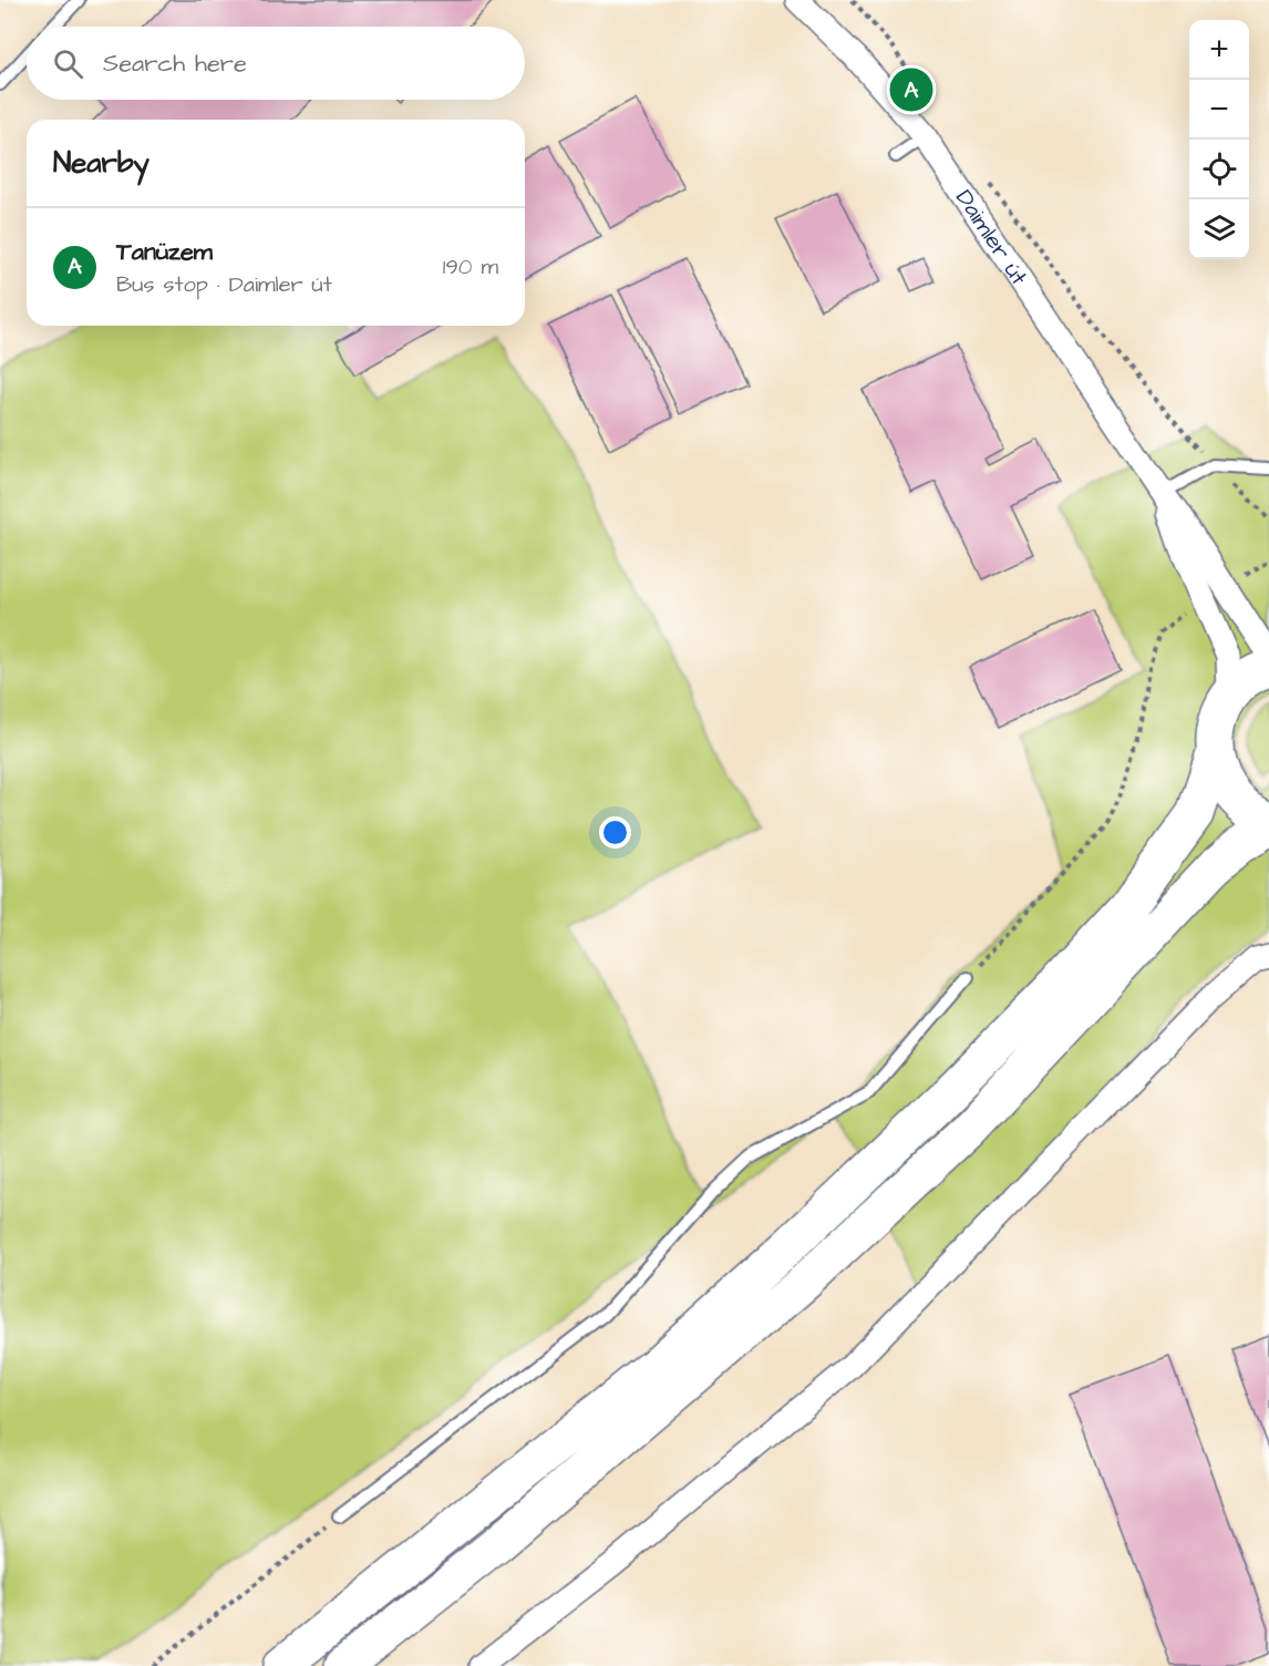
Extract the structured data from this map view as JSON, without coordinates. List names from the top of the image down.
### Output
{
  "streets": {
    "street": ["Daimler út"]
  },
  "page": {
    "map_buttons": ["+", "−"],
    "search": "Search here",
    "pins": "A",
    "heading": "Nearby",
    "list": [
      {
        "mark": "A",
        "name": "Tanüzem",
        "note": "Bus stop · Daimler út",
        "value": "190 m"
      }
    ]
  }
}
